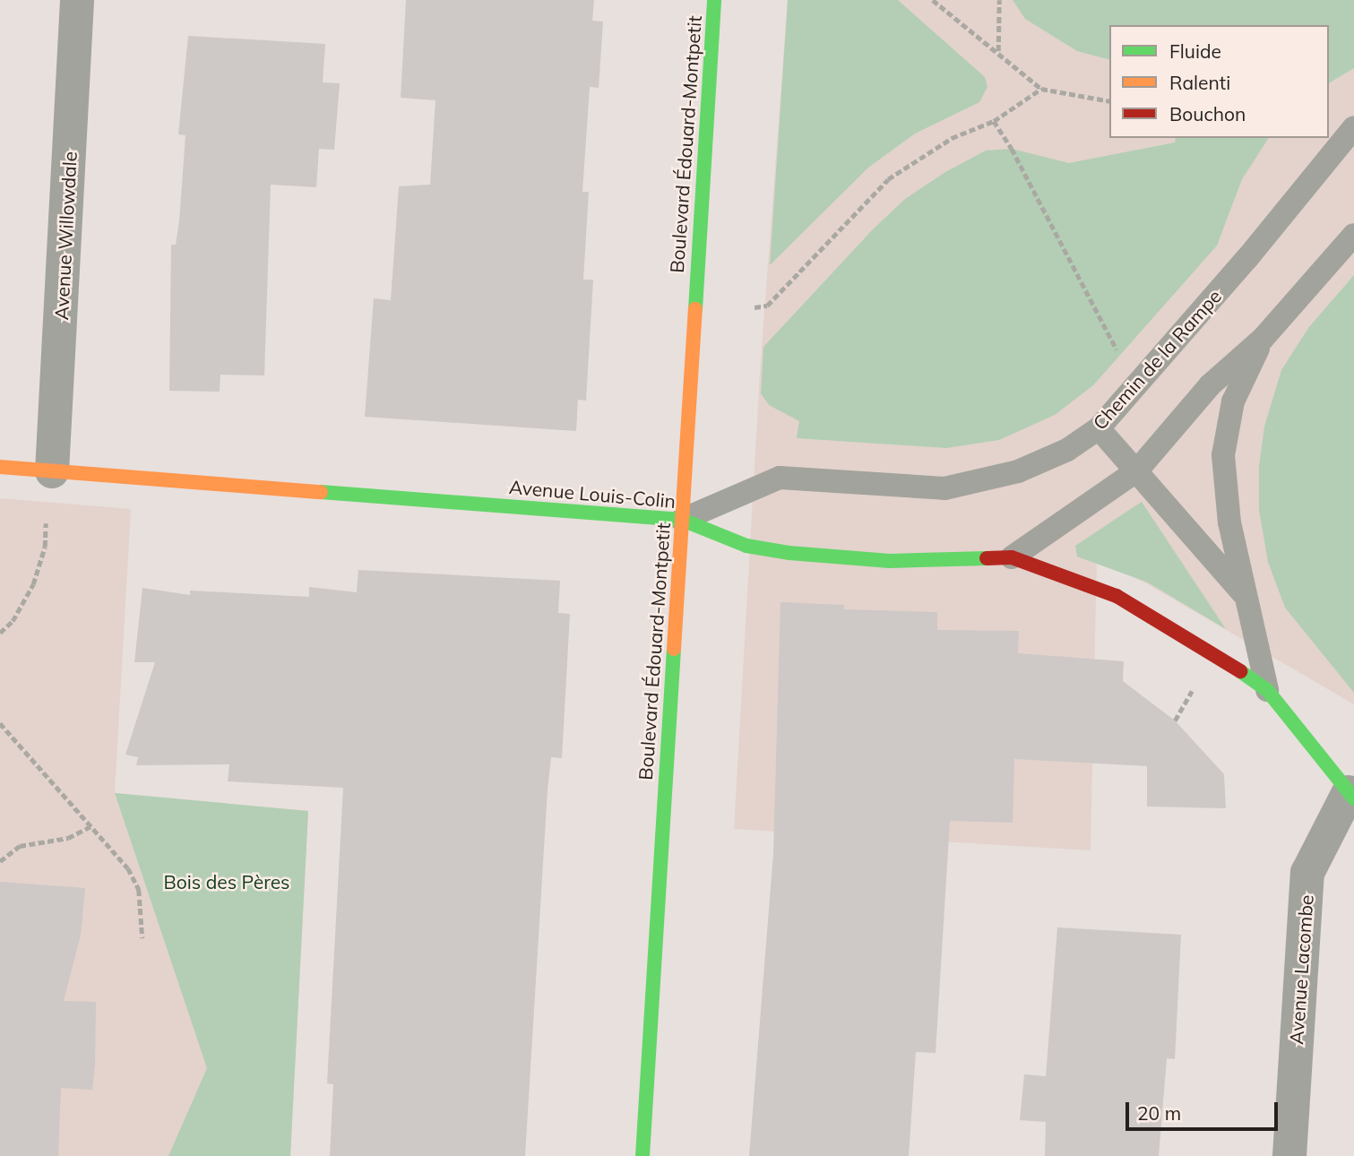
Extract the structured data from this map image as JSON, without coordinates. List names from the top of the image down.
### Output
{
  "streets": {
    "street": [
      "Boulevard Édouard-Montpetit",
      "Avenue Willowdale",
      "Avenue Louis-Colin",
      "Avenue Lacombe"
    ],
    "lane": ["Chemin de la Rampe"]
  },
  "crossings": [
    ["Boulevard Édouard-Montpetit", "Chemin de la Rampe"],
    ["Boulevard Édouard-Montpetit", "Avenue Louis-Colin"],
    ["Avenue Willowdale", "Avenue Louis-Colin"],
    ["Chemin de la Rampe", "Avenue Louis-Colin"],
    ["Avenue Louis-Colin", "Avenue Lacombe"]
  ],
  "parks": ["Bois des Pères"],
  "legend": ["Fluide", "Ralenti", "Bouchon"],
  "scale_bar": "20 m"
}
